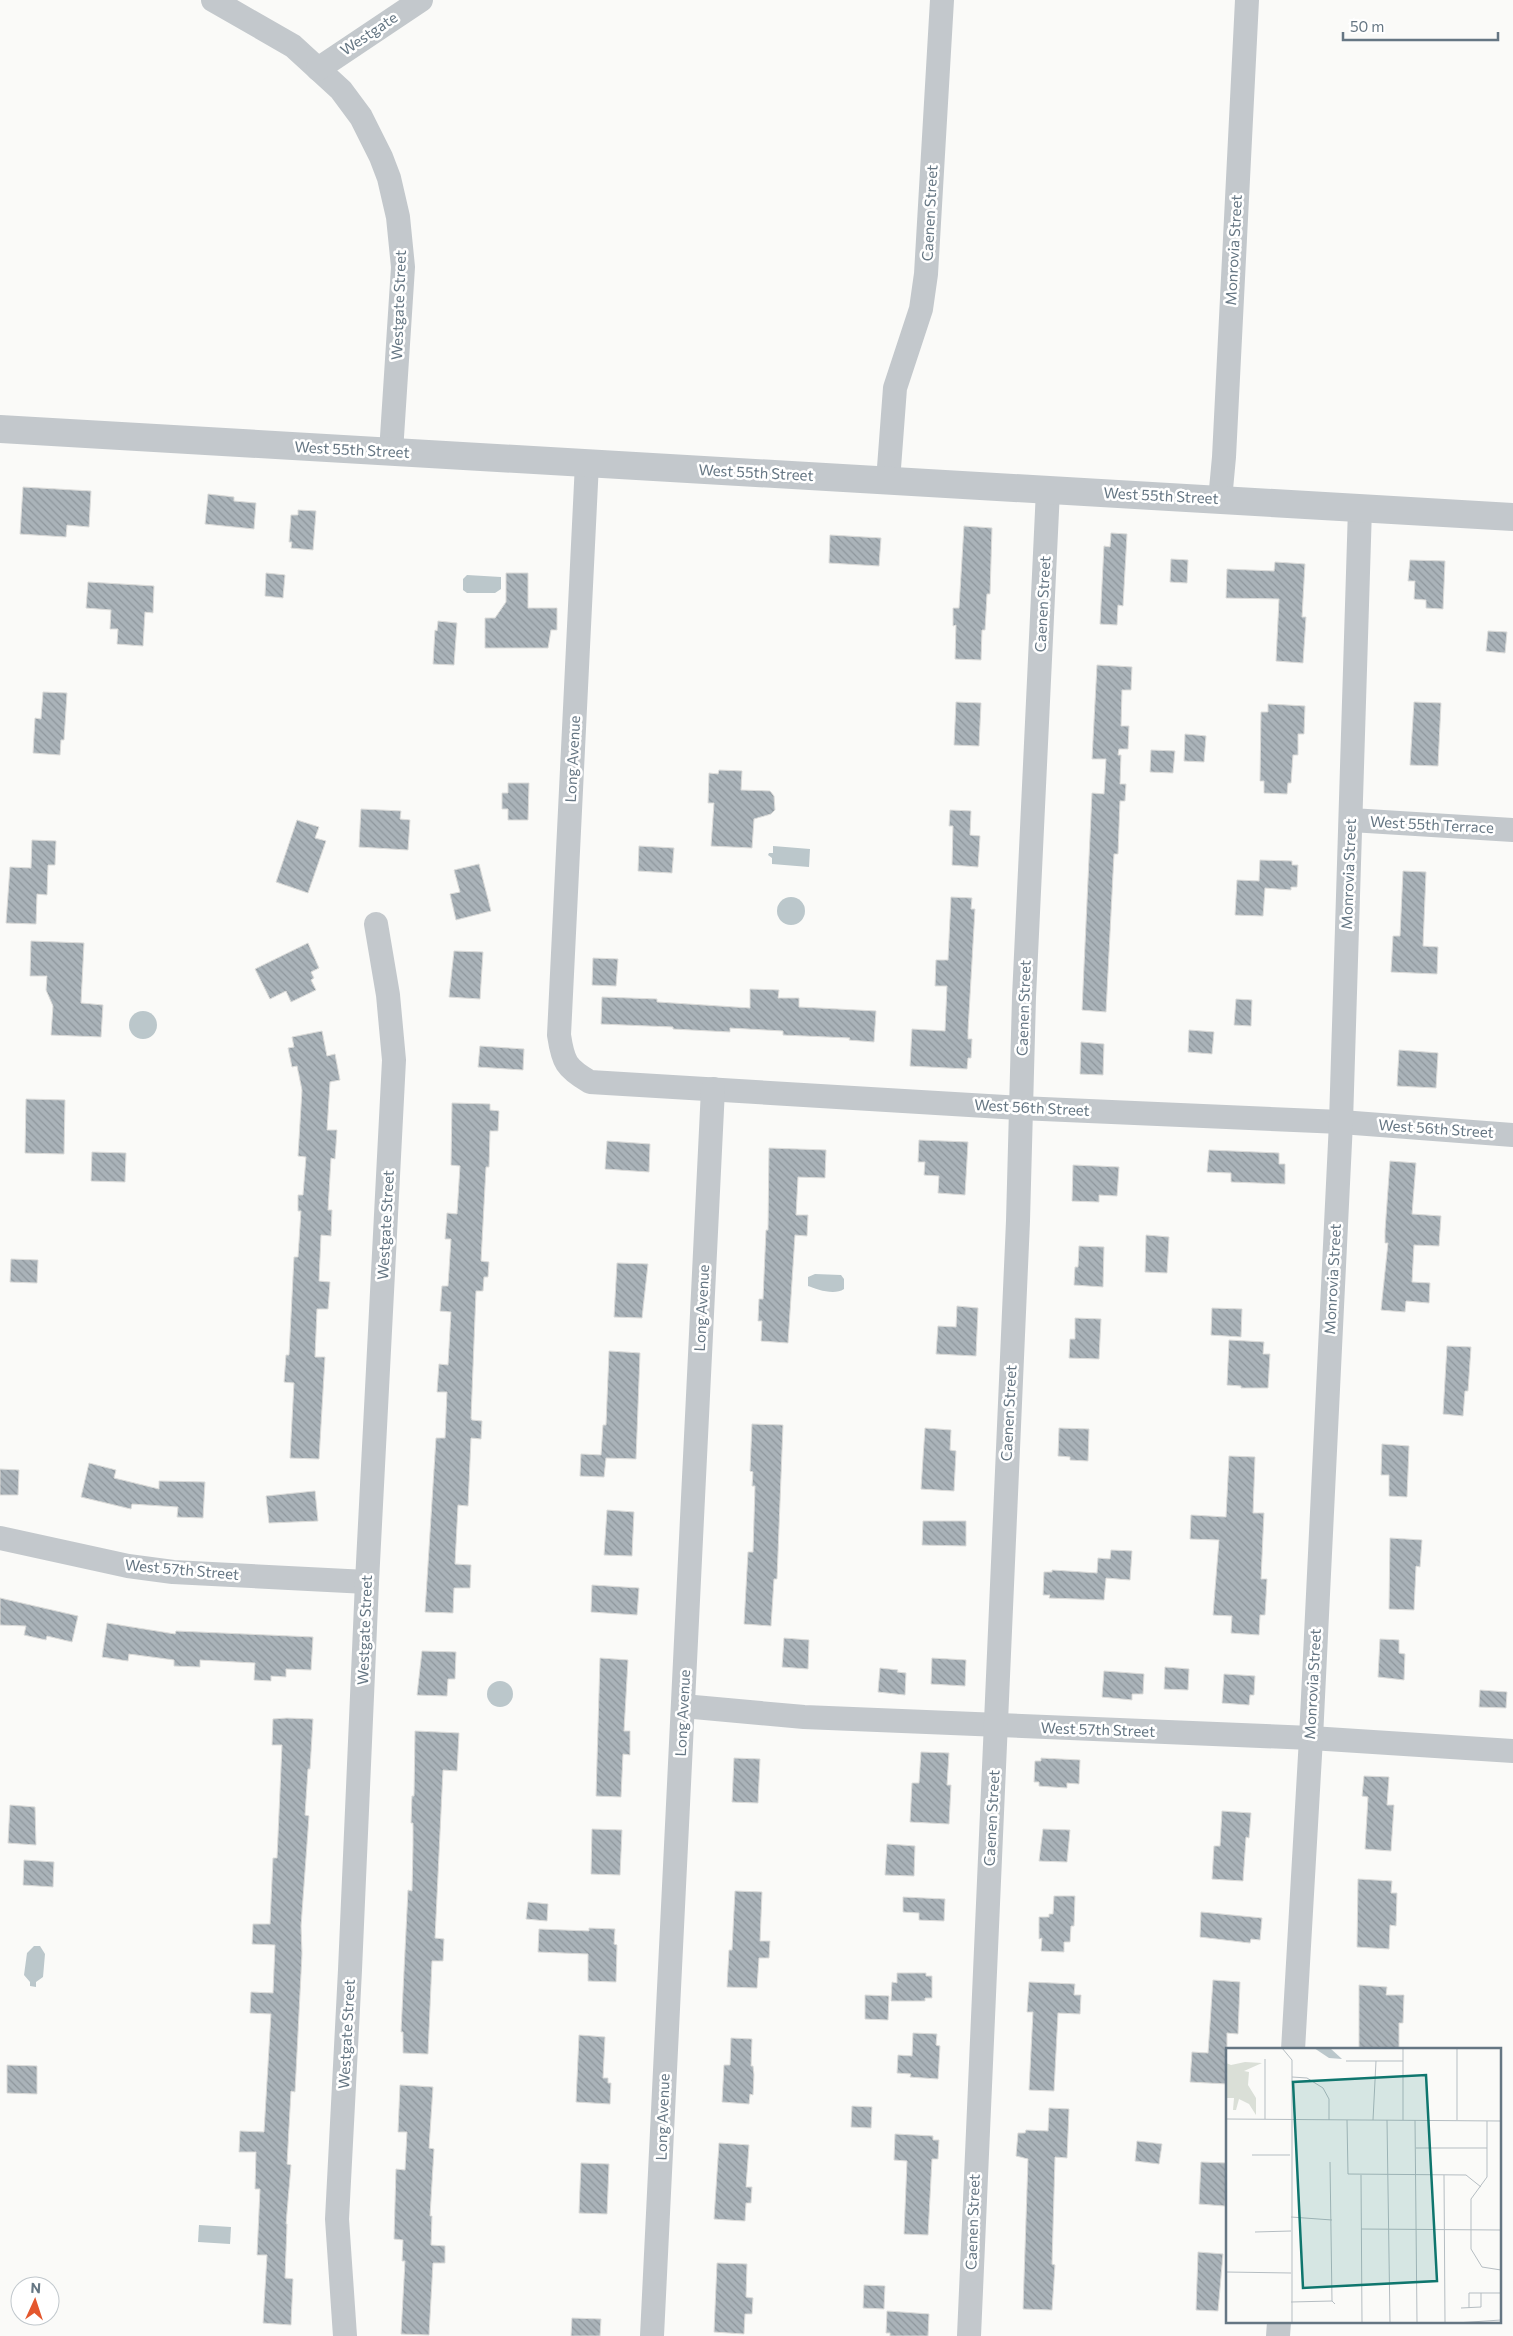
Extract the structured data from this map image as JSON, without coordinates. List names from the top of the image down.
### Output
{
  "streets": {
    "street": [
      "Westgate",
      "Caenen Street",
      "Monrovia Street",
      "Westgate Street",
      "West 55th Street",
      "Long Avenue",
      "West 55th Terrace",
      "West 56th Street",
      "West 57th Street"
    ]
  },
  "crossings": [
    ["Westgate", "Westgate Street"],
    ["Caenen Street", "West 55th Street"],
    ["Caenen Street", "West 56th Street"],
    ["Caenen Street", "West 57th Street"],
    ["Monrovia Street", "West 55th Street"],
    ["Monrovia Street", "West 55th Terrace"],
    ["Monrovia Street", "West 56th Street"],
    ["Monrovia Street", "West 57th Street"],
    ["Westgate Street", "West 55th Street"],
    ["Westgate Street", "West 57th Street"],
    ["West 55th Street", "Long Avenue"],
    ["Long Avenue", "West 56th Street"],
    ["Long Avenue", "West 57th Street"]
  ],
  "scale_bar": "50 m",
  "north": "top"
}
